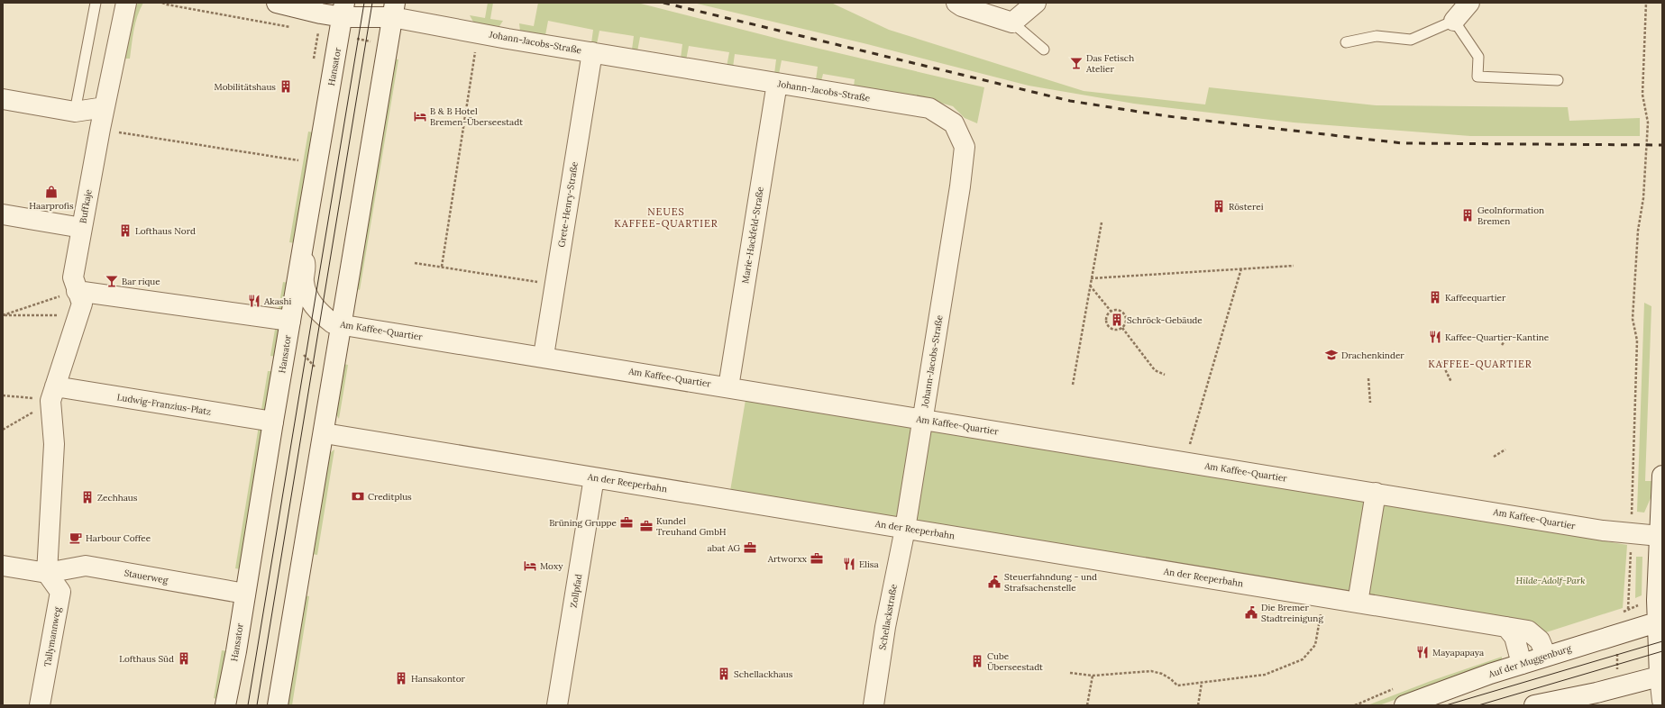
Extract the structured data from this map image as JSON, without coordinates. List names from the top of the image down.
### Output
{
  "streets": {
    "street": [
      "Johann-Jacobs-Straße",
      "Hansator",
      "Grete-Henry-Straße",
      "Buffkaje",
      "Marie-Hackfeld-Straße",
      "Am Kaffee-Quartier",
      "Ludwig-Franzius-Platz",
      "An der Reeperbahn",
      "Stauerweg",
      "Zollpfad",
      "Schellackstraße",
      "Tallymannweg",
      "Auf der Muggenburg"
    ]
  },
  "crossings": [
    ["Johann-Jacobs-Straße", "Grete-Henry-Straße"],
    ["Johann-Jacobs-Straße", "Marie-Hackfeld-Straße"],
    ["Johann-Jacobs-Straße", "Am Kaffee-Quartier"],
    ["Johann-Jacobs-Straße", "An der Reeperbahn"],
    ["Johann-Jacobs-Straße", "Schellackstraße"],
    ["Hansator", "Am Kaffee-Quartier"],
    ["Hansator", "Ludwig-Franzius-Platz"],
    ["Hansator", "Stauerweg"],
    ["Grete-Henry-Straße", "Am Kaffee-Quartier"],
    ["Marie-Hackfeld-Straße", "Am Kaffee-Quartier"],
    ["An der Reeperbahn", "Zollpfad"],
    ["An der Reeperbahn", "Schellackstraße"],
    ["An der Reeperbahn", "Auf der Muggenburg"],
    ["Stauerweg", "Tallymannweg"]
  ],
  "districts": ["NEUES KAFFEE-QUARTIER", "KAFFEE-QUARTIER"],
  "parks": ["Hilde-Adolf-Park"],
  "places": {
    "bar": ["Das Fetisch Atelier", "Bar rique"],
    "building": [
      "Mobilitätshaus",
      "Rösterei",
      "GeoInformation Bremen",
      "Lofthaus Nord",
      "Kaffeequartier",
      "Schröck-Gebäude",
      "Zechhaus",
      "Lofthaus Süd",
      "Cube Überseestadt",
      "Schellackhaus",
      "Hansakontor"
    ],
    "hotel": ["B & B Hotel Bremen-Überseestadt", "Moxy"],
    "shop": ["Haarprofis"],
    "restaurant": [
      "Akashi",
      "Kaffee-Quartier-Kantine",
      "Elisa",
      "Mayapapaya"
    ],
    "school or university": ["Drachenkinder"],
    "bank": ["Creditplus"],
    "office": [
      "Brüning Gruppe",
      "Kundel Treuhand GmbH",
      "abat AG",
      "Artworxx"
    ],
    "cafe": ["Harbour Coffee"],
    "public building": ["Steuerfahndung - und Strafsachenstelle", "Die Bremer Stadtreinigung"]
  }
}
